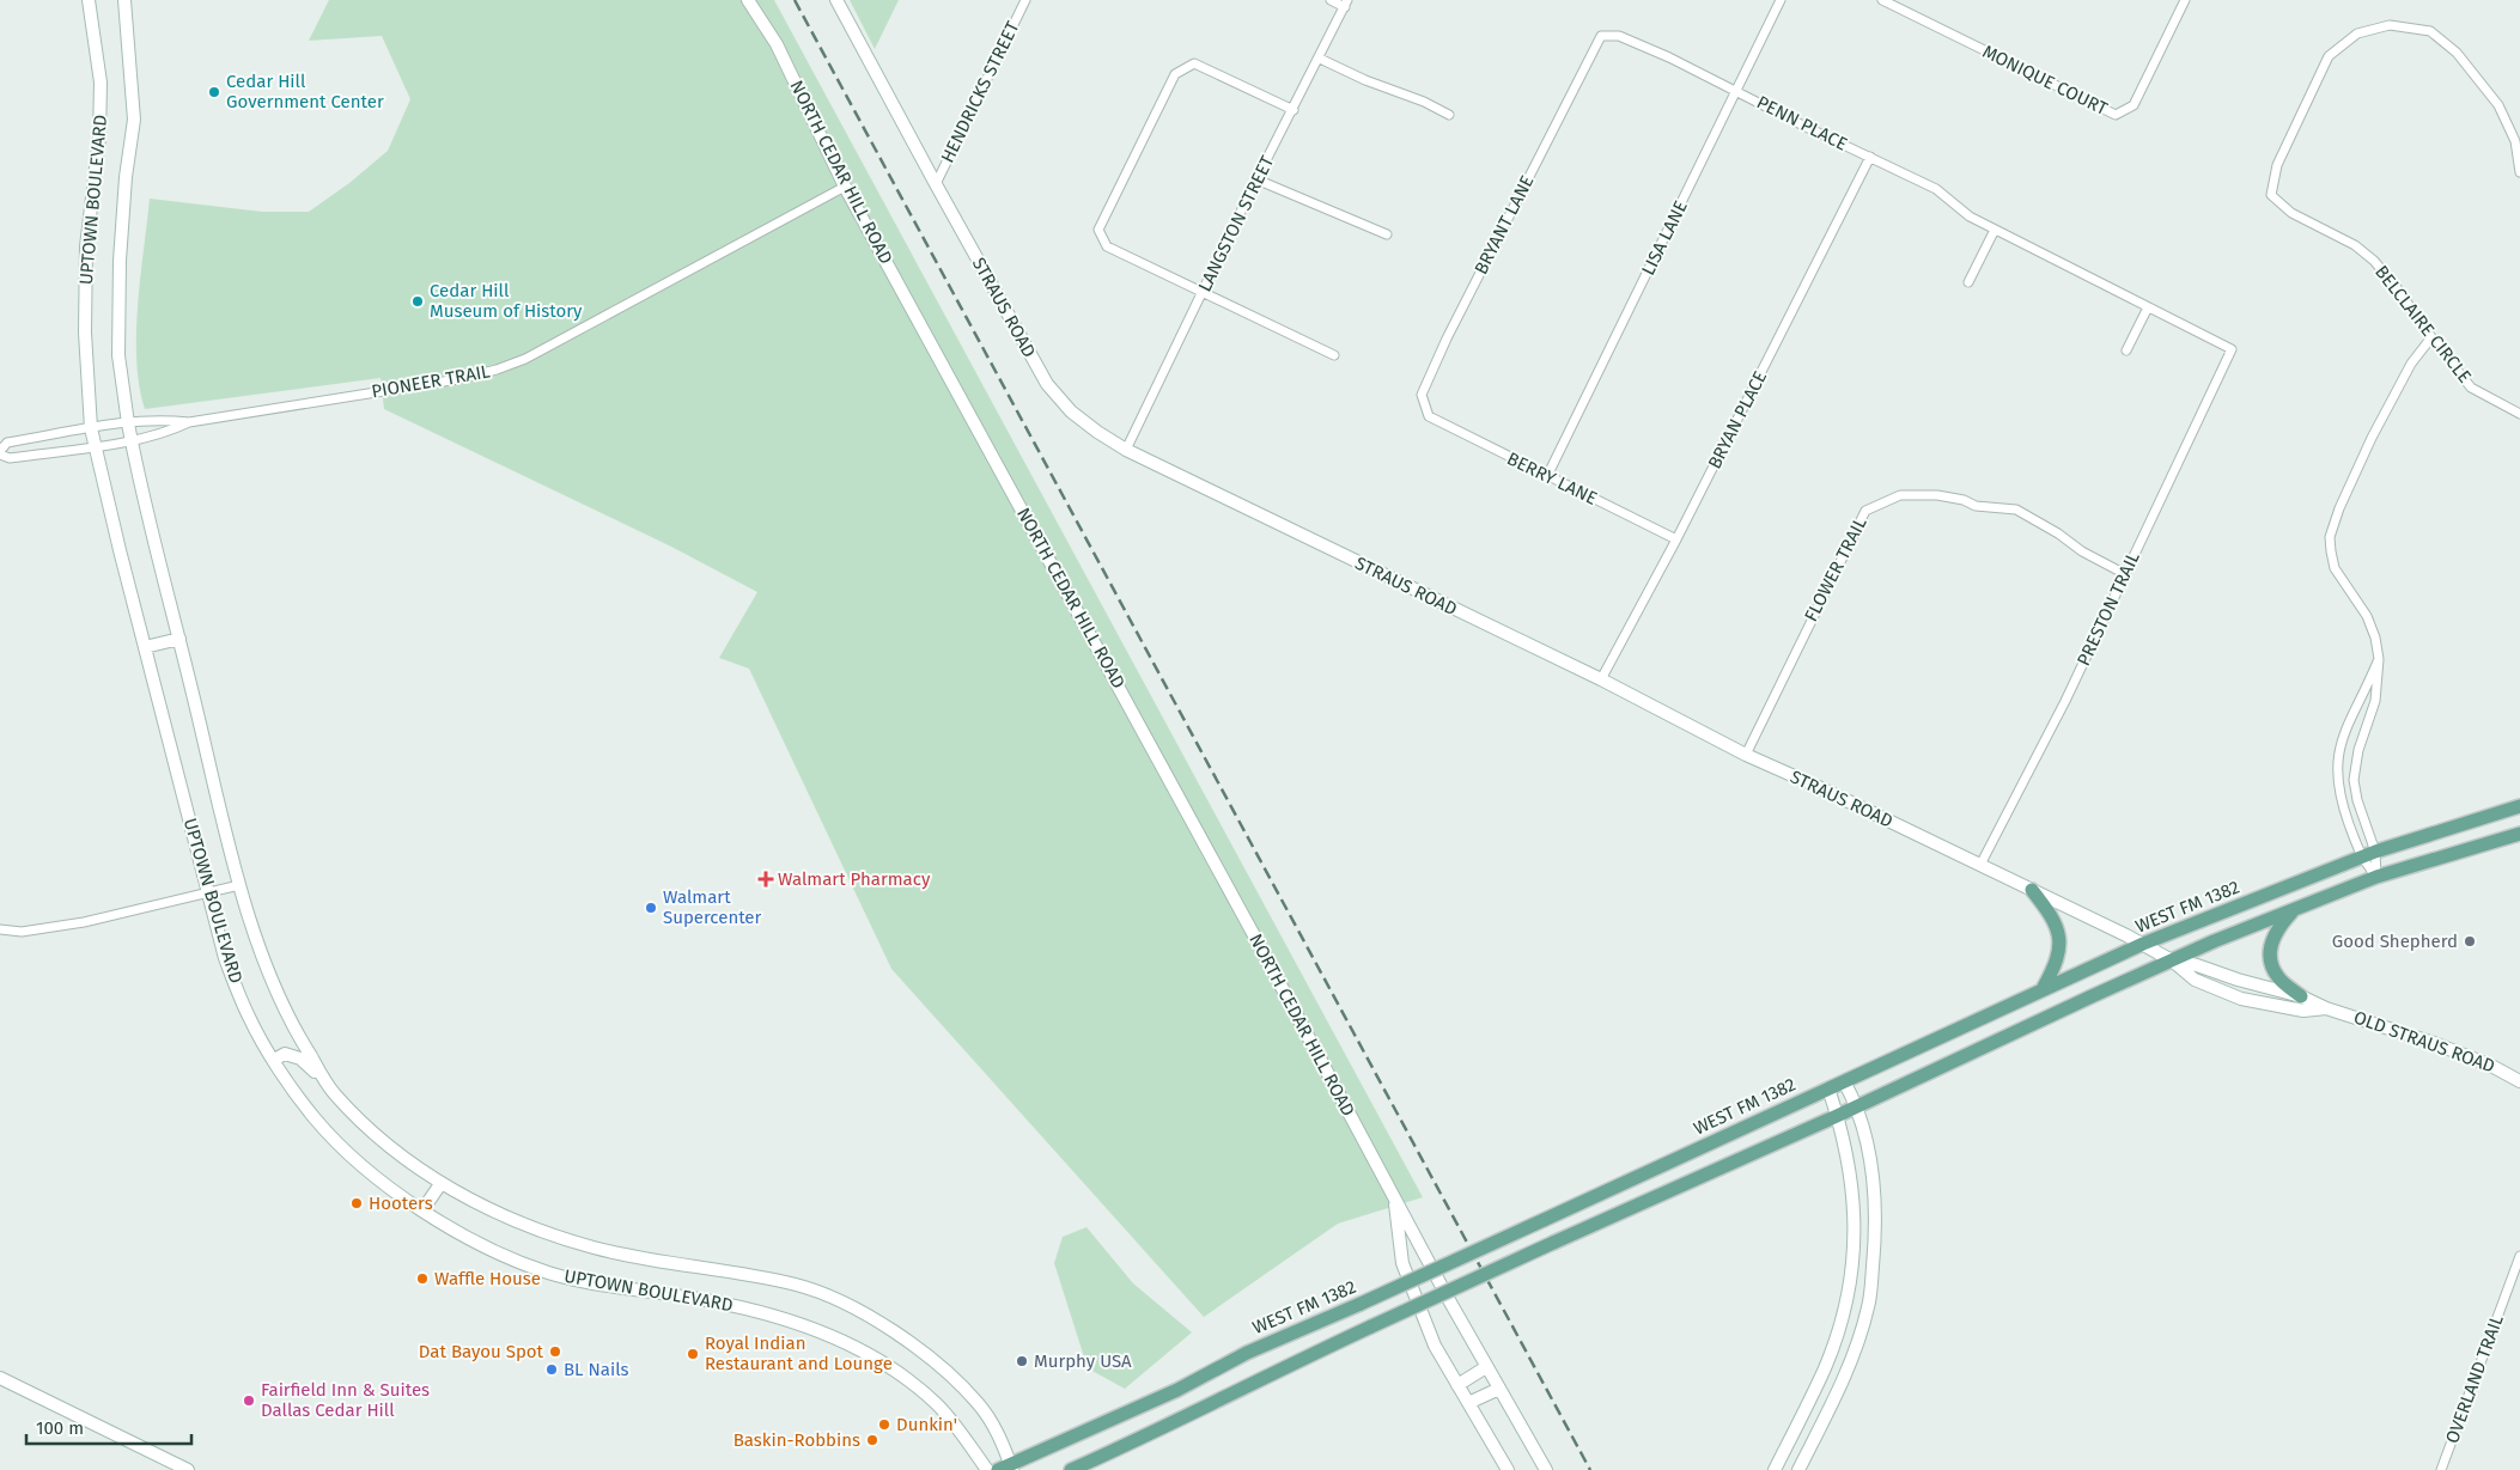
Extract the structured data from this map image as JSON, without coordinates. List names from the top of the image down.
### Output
{
  "streets": {
    "main road": ["WEST FM 1382"],
    "street": [
      "MONIQUE COURT",
      "HENDRICKS STREET",
      "PENN PLACE",
      "NORTH CEDAR HILL ROAD",
      "UPTOWN BOULEVARD",
      "LANGSTON STREET",
      "BRYANT LANE",
      "LISA LANE",
      "STRAUS ROAD",
      "BELCLAIRE CIRCLE",
      "PIONEER TRAIL",
      "BRYAN PLACE",
      "BERRY LANE",
      "FLOWER TRAIL",
      "PRESTON TRAIL",
      "OLD STRAUS ROAD",
      "OVERLAND TRAIL"
    ]
  },
  "crossings": [
    ["HENDRICKS STREET", "STRAUS ROAD"],
    ["PENN PLACE", "BRYANT LANE"],
    ["PENN PLACE", "LISA LANE"],
    ["PENN PLACE", "BRYAN PLACE"],
    ["PENN PLACE", "PRESTON TRAIL"],
    ["NORTH CEDAR HILL ROAD", "PIONEER TRAIL"],
    ["UPTOWN BOULEVARD", "PIONEER TRAIL"],
    ["UPTOWN BOULEVARD", "WEST FM 1382"],
    ["LANGSTON STREET", "STRAUS ROAD"],
    ["BRYANT LANE", "BERRY LANE"],
    ["LISA LANE", "BERRY LANE"],
    ["STRAUS ROAD", "BRYAN PLACE"],
    ["STRAUS ROAD", "FLOWER TRAIL"],
    ["STRAUS ROAD", "PRESTON TRAIL"],
    ["STRAUS ROAD", "WEST FM 1382"],
    ["STRAUS ROAD", "OLD STRAUS ROAD"],
    ["BRYAN PLACE", "BERRY LANE"],
    ["FLOWER TRAIL", "PRESTON TRAIL"]
  ],
  "places": {
    "other": [
      "Cedar Hill Government Center",
      "Cedar Hill Museum of History",
      "Walmart Supercenter",
      "Good Shepherd",
      "Hooters",
      "Waffle House",
      "Dat Bayou Spot",
      "Royal Indian Restaurant and Lounge",
      "Murphy USA",
      "BL Nails",
      "Fairfield Inn & Suites Dallas Cedar Hill",
      "Dunkin'",
      "Baskin-Robbins"
    ],
    "health": ["Walmart Pharmacy"]
  },
  "scale_bar": "100 m"
}
